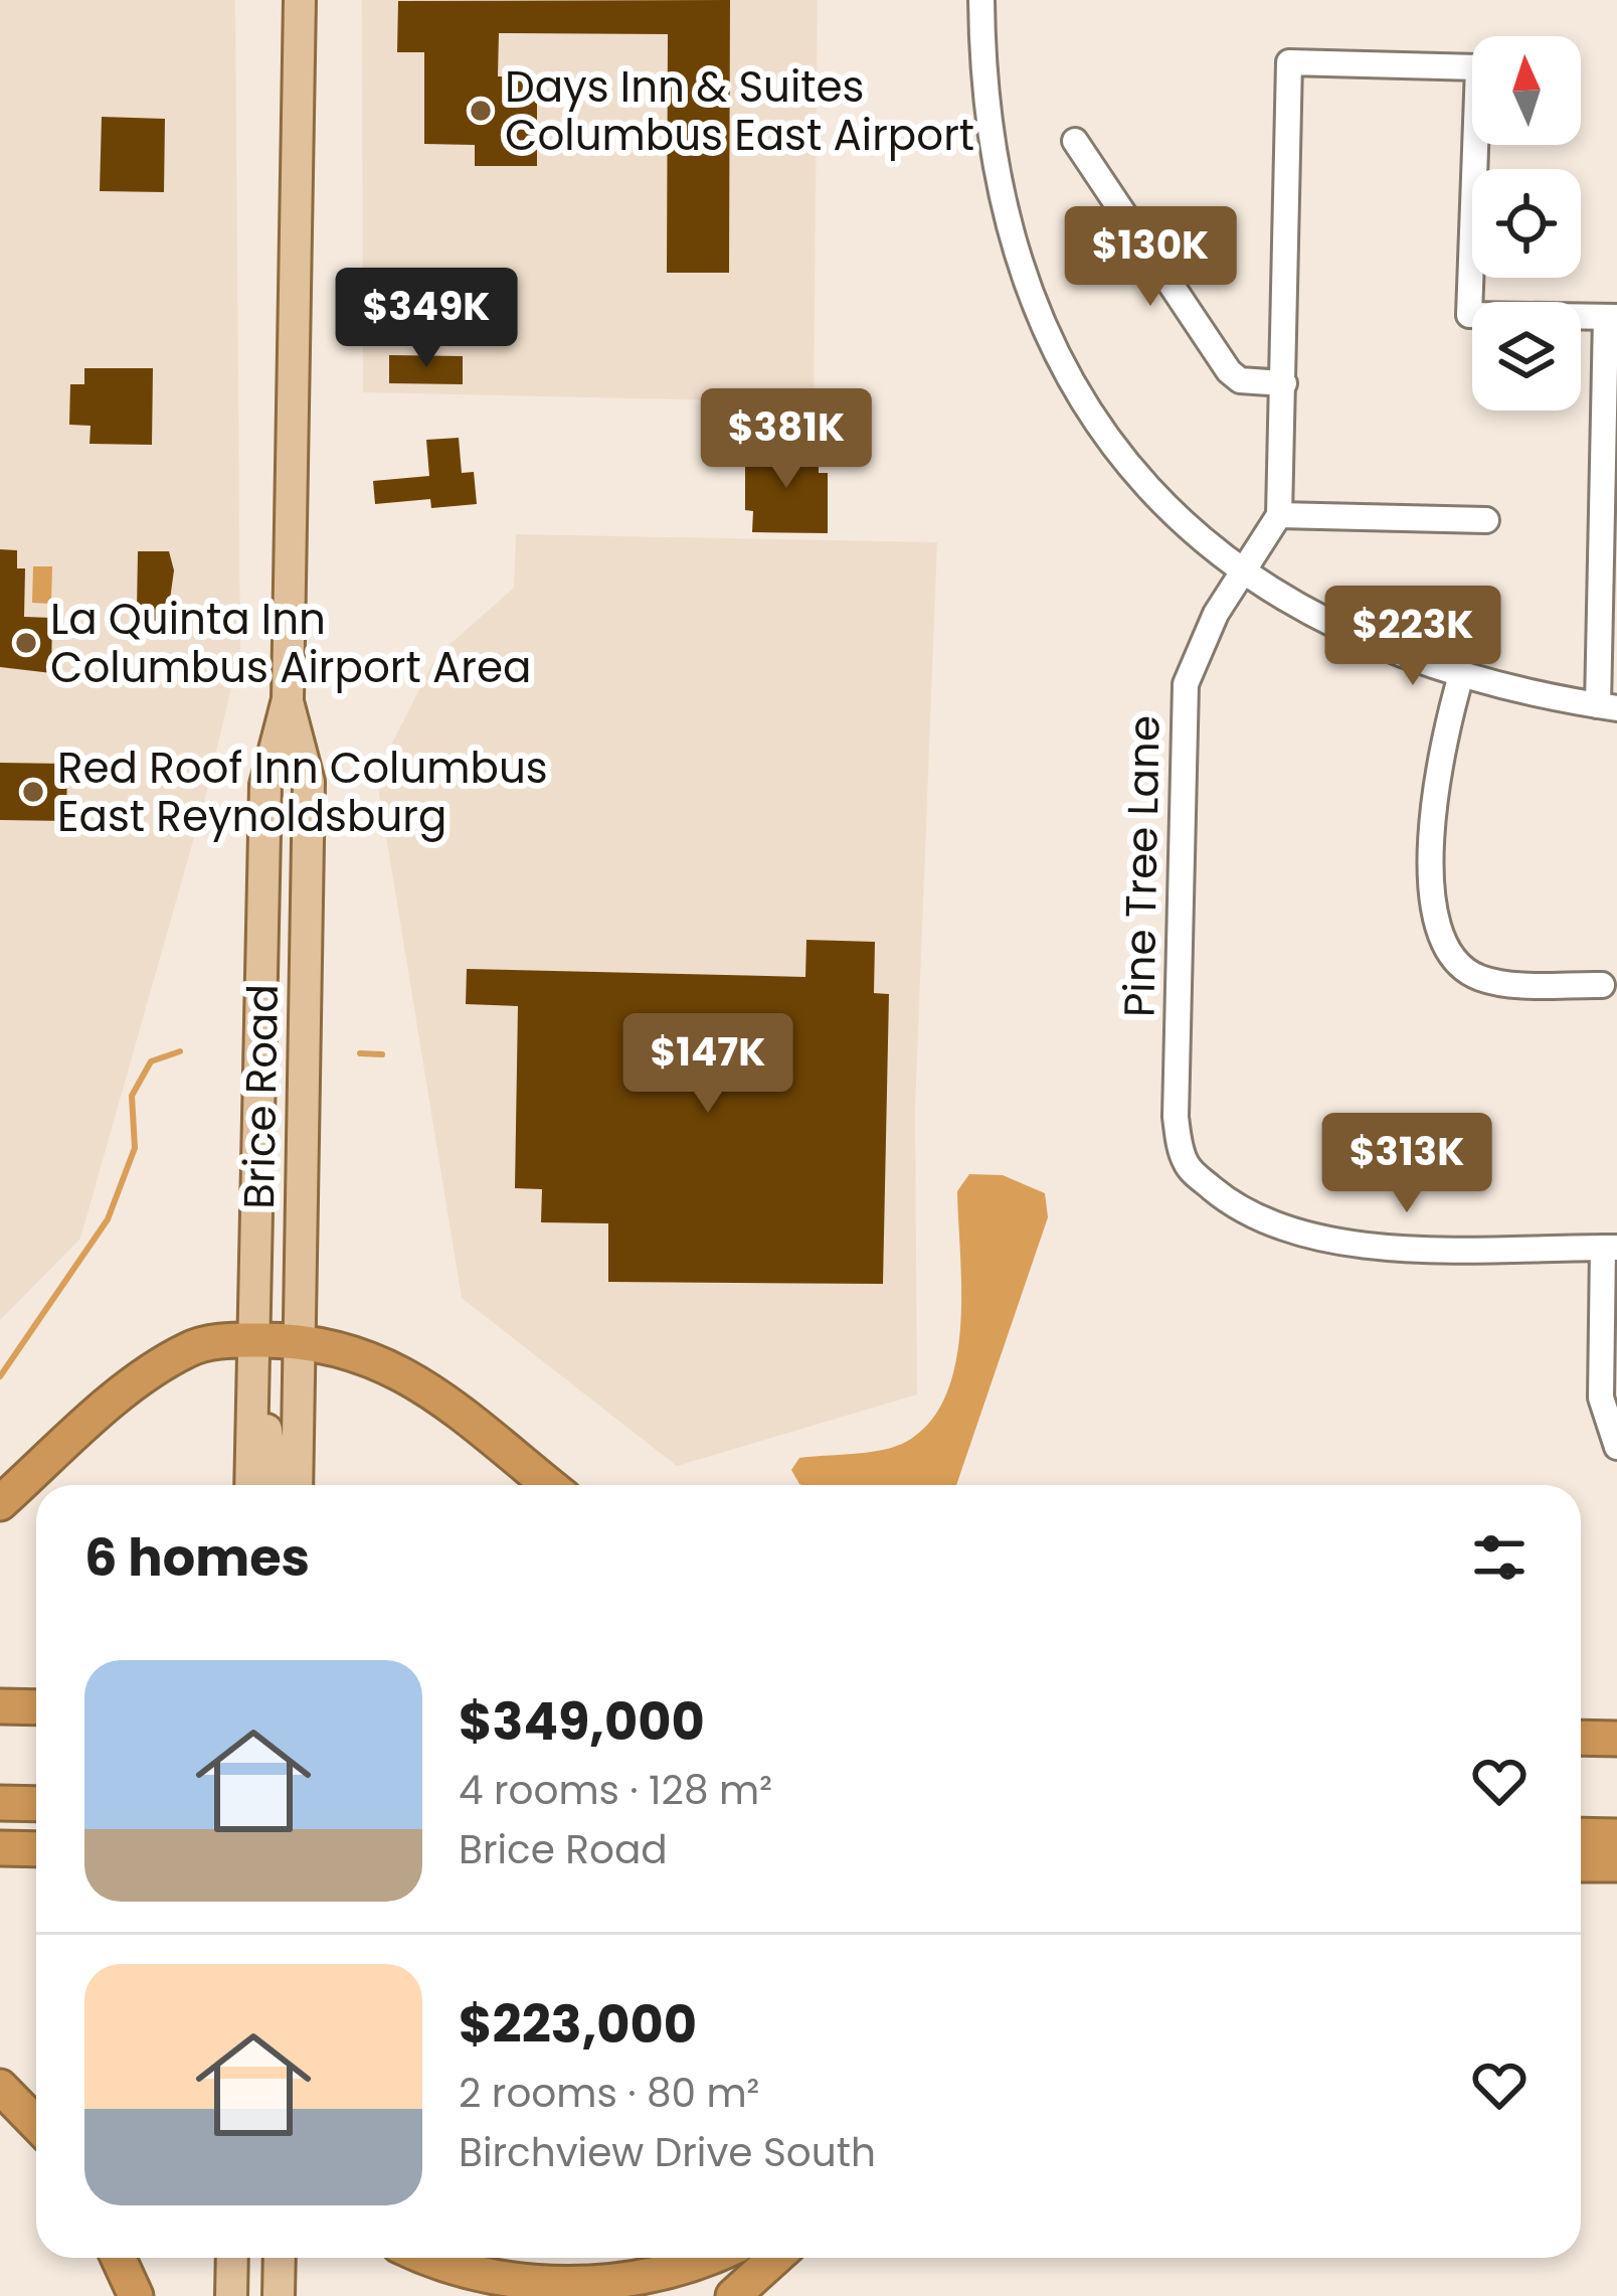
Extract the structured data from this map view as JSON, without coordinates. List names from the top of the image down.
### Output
{
  "streets": {
    "main road": ["Brice Road"],
    "street": ["Pine Tree Lane"]
  },
  "places": ["Days Inn & Suites Columbus East Airport", "La Quinta Inn Columbus Airport Area", "Red Roof Inn Columbus East Reynoldsburg"],
  "north": "top",
  "page": {
    "price": [
      "$130K",
      "$349K",
      "$381K",
      "$223K",
      "$147K",
      "$313K"
    ],
    "heading": "6 homes",
    "list": [
      {
        "name": "$349,000",
        "note": "4 rooms · 128 m² · Brice Road"
      },
      {
        "name": "$223,000",
        "note": "2 rooms · 80 m² · Birchview Drive South"
      }
    ]
  }
}
